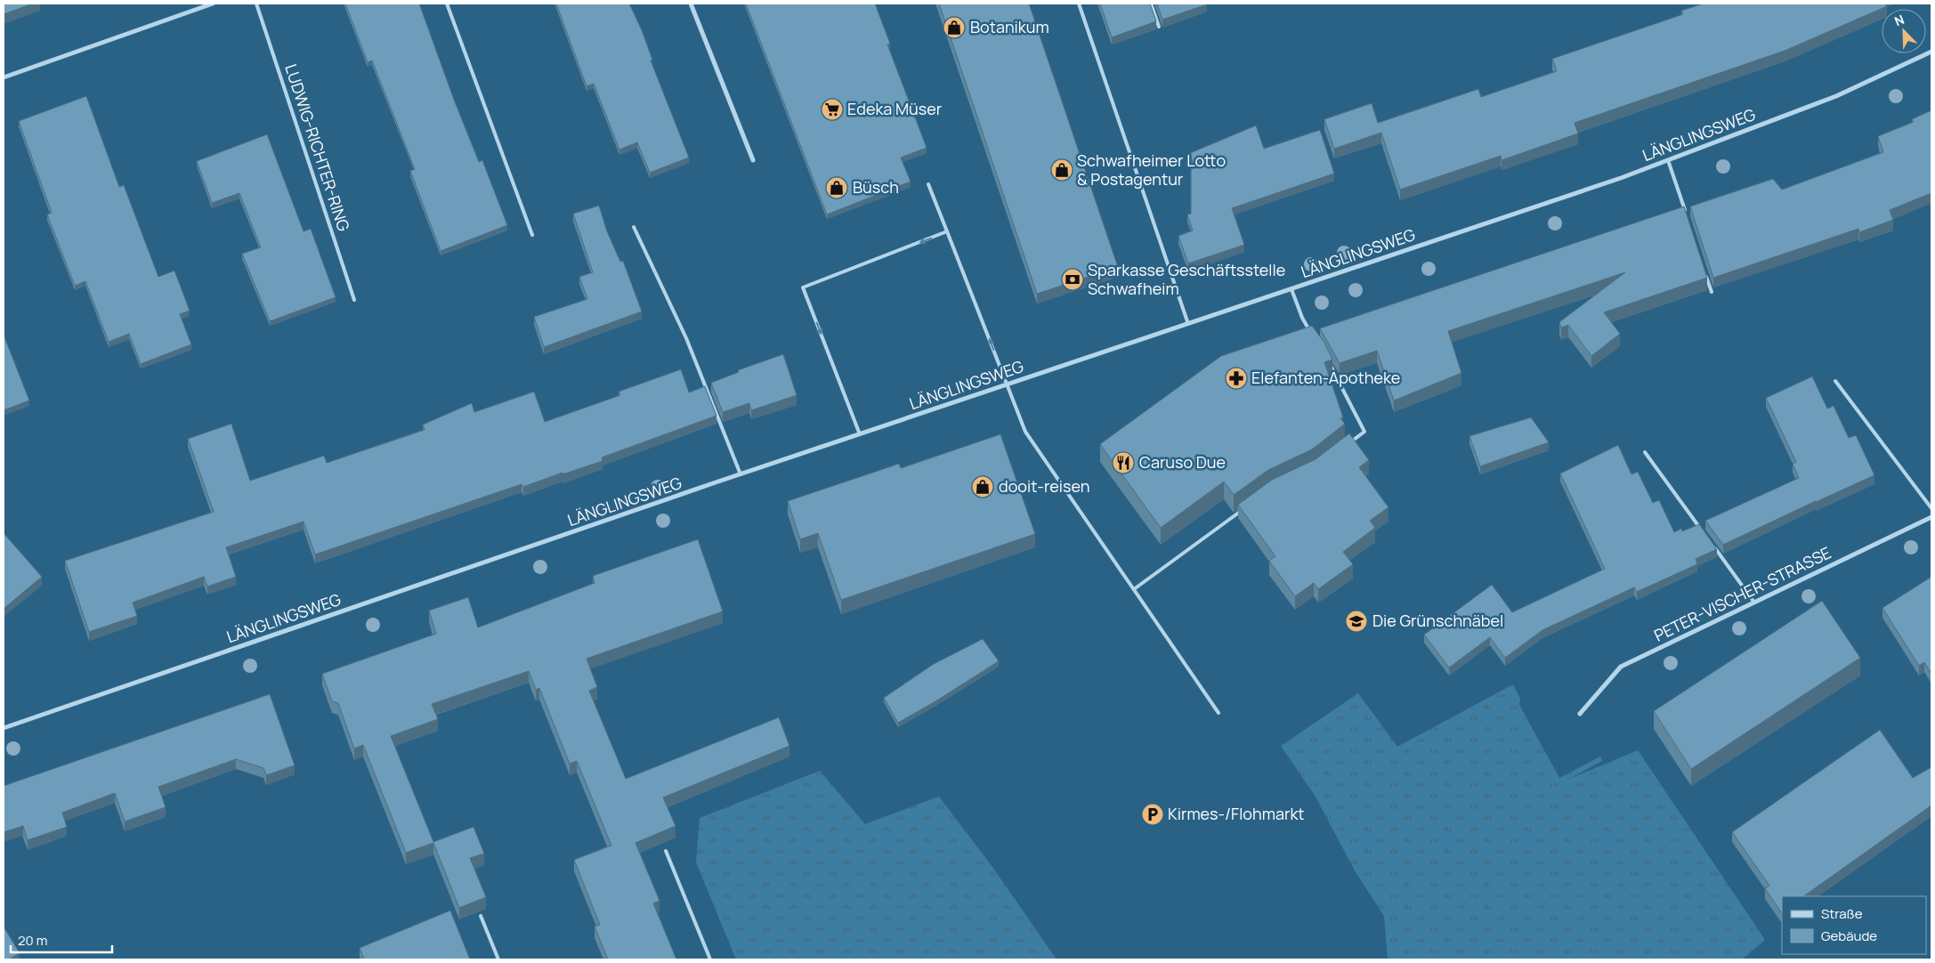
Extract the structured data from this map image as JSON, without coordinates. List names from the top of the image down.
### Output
{
  "streets": {
    "street": ["LÄNGLINGSWEG", "PETER-VISCHER-STRASSE"],
    "lane": ["LUDWIG-RICHTER-RING"]
  },
  "places": {
    "shop": [
      "Botanikum",
      "Schwafheimer Lotto & Postagentur",
      "Büsch",
      "dooit-reisen"
    ],
    "supermarket": ["Edeka Müser"],
    "bank": ["Sparkasse Geschäftsstelle Schwafheim"],
    "pharmacy": ["Elefanten-Apotheke"],
    "restaurant": ["Caruso Due"],
    "school or university": ["Die Grünschnäbel"],
    "parking": ["Kirmes-/Flohmarkt"]
  },
  "legend": ["Straße", "Gebäude"],
  "scale_bar": "20 m",
  "north": "top left"
}
